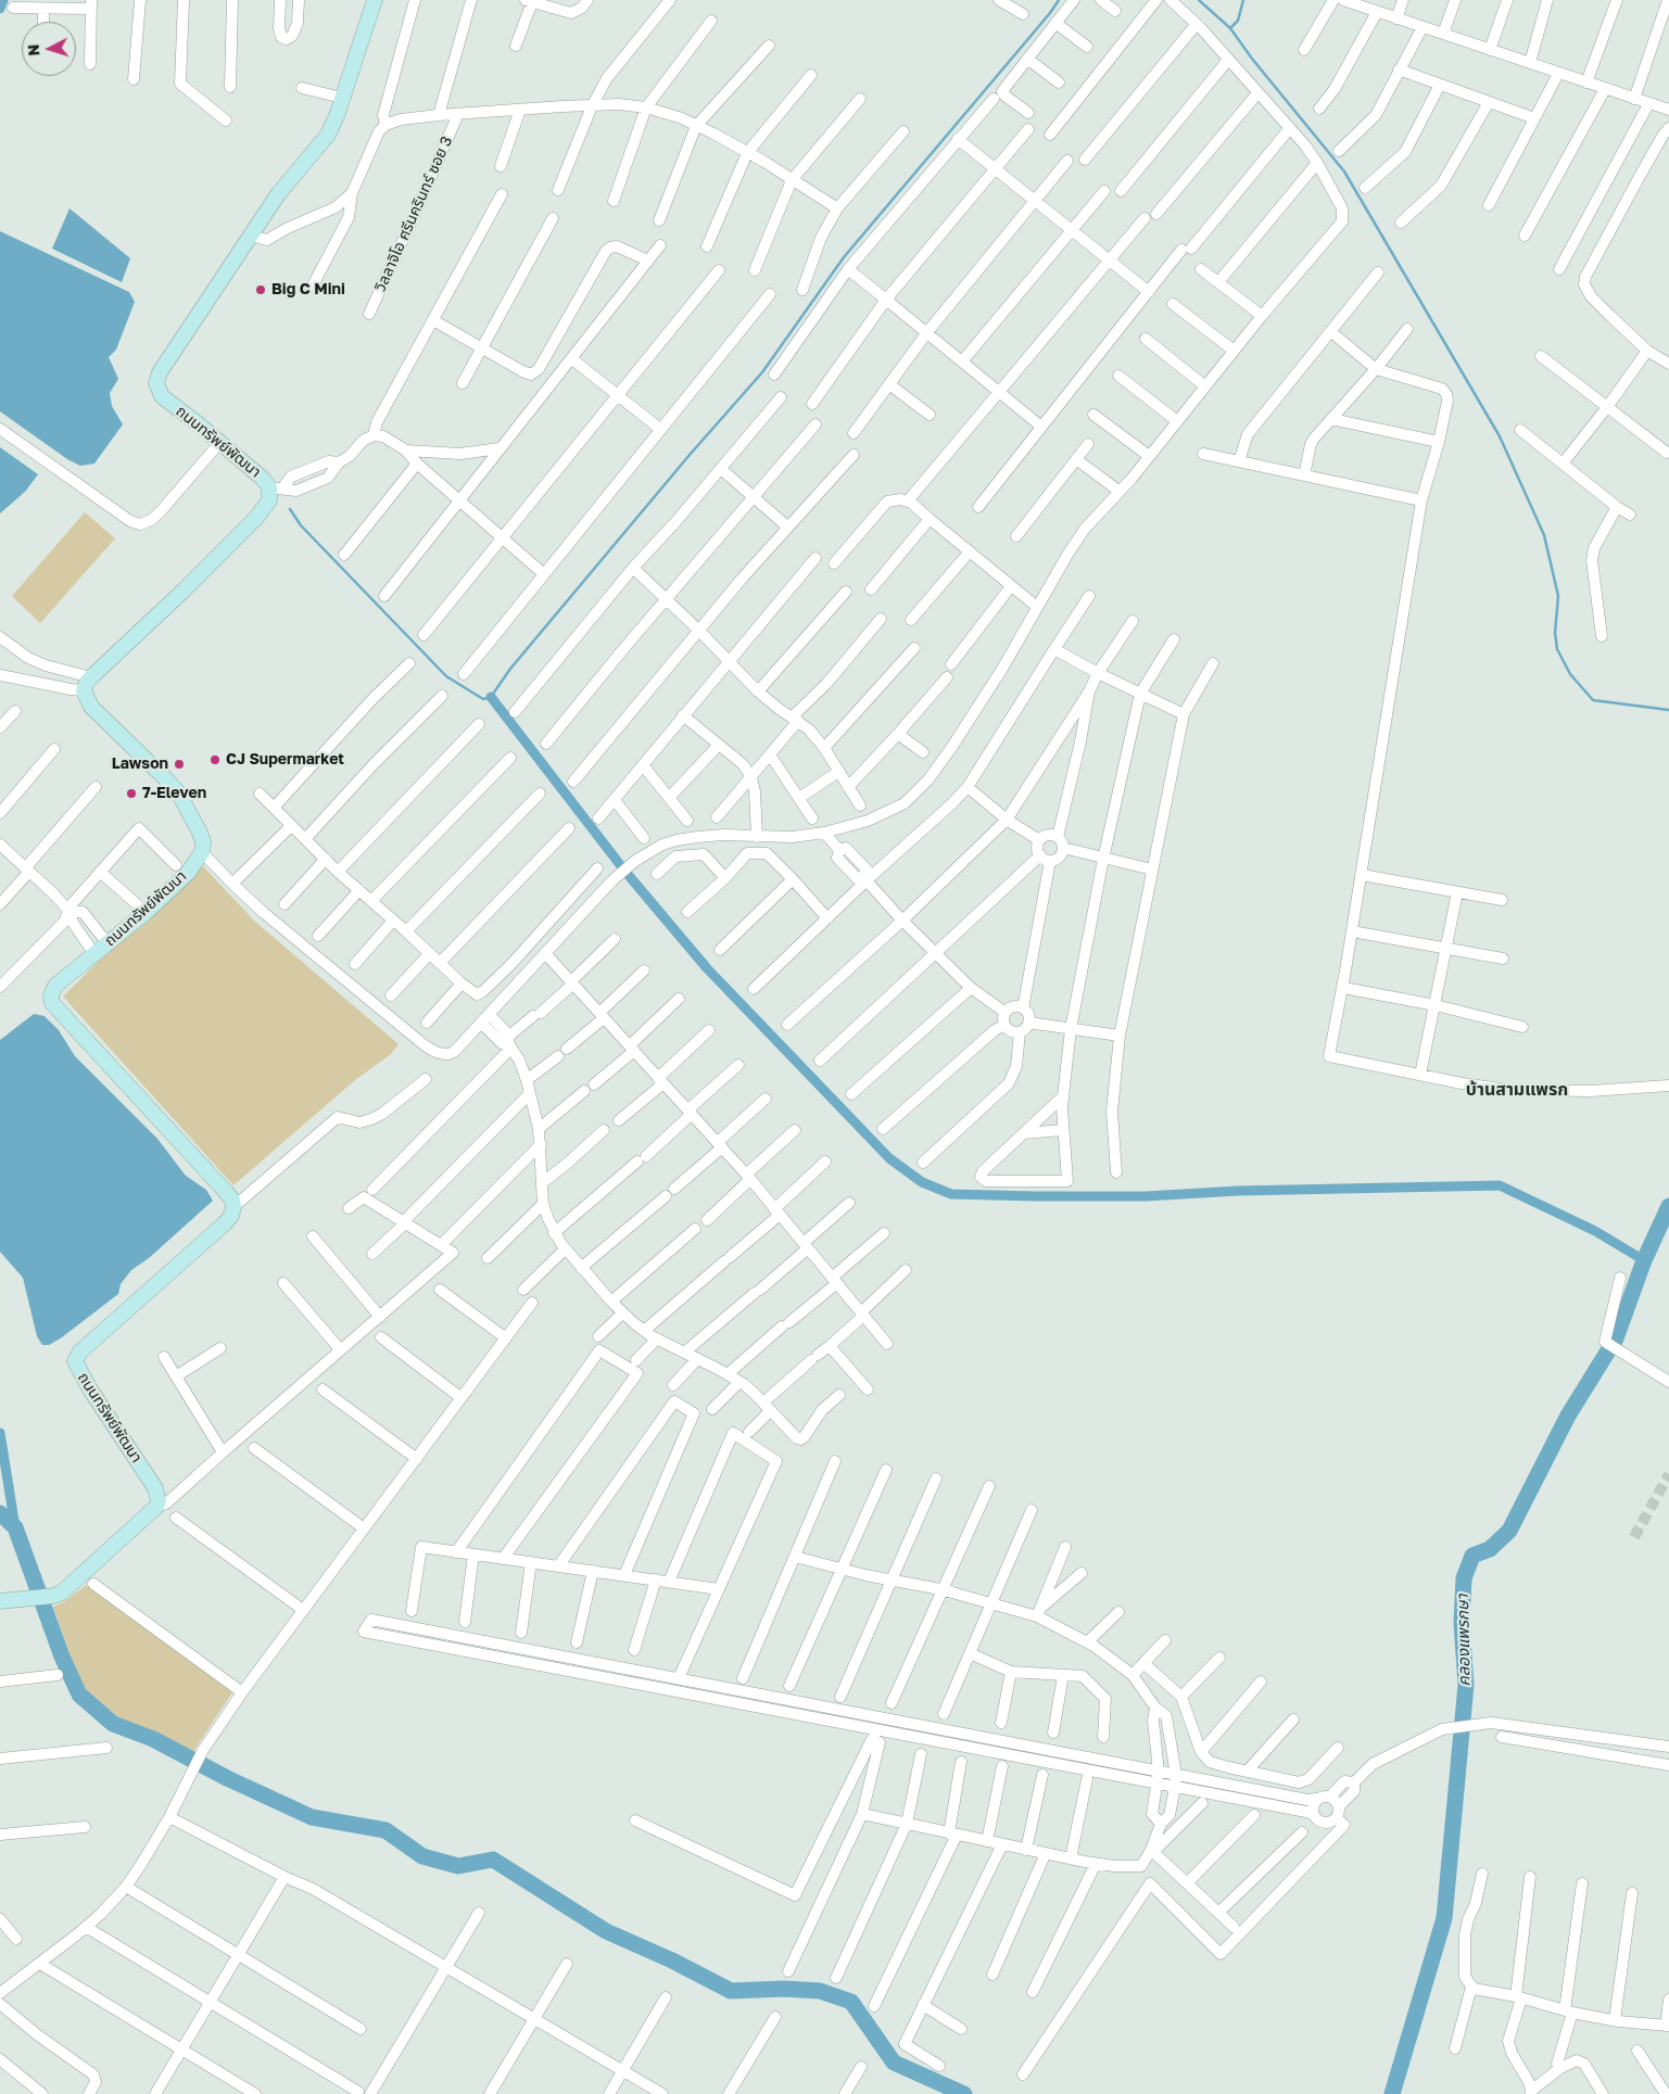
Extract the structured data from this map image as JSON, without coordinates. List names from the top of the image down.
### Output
{
  "streets": {
    "street": ["วิลลาจิโอ ศรีนครินทร์ ซอย 3", "ถนนทรัพย์พัฒนา"]
  },
  "districts": ["บ้านสามแพรก"],
  "water": ["คลองแพรกษา"],
  "places": [
    "Big C Mini",
    "CJ Supermarket",
    "Lawson",
    "7-Eleven"
  ],
  "north": "left"
}
